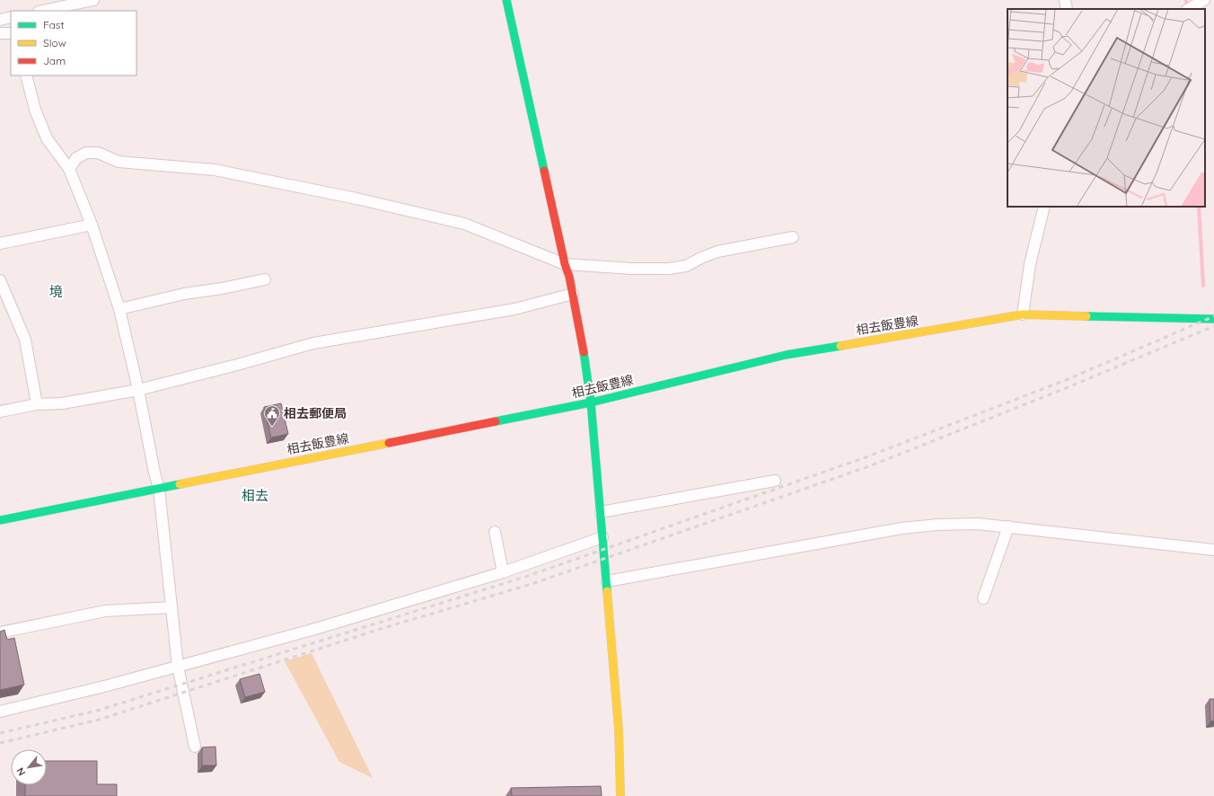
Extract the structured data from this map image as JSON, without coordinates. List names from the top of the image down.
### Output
{
  "streets": {
    "main road": ["相去飯豊線"]
  },
  "districts": ["境", "相去"],
  "places": {
    "public building": ["相去郵便局"]
  },
  "legend": ["Fast", "Slow", "Jam"],
  "north": "bottom left"
}
